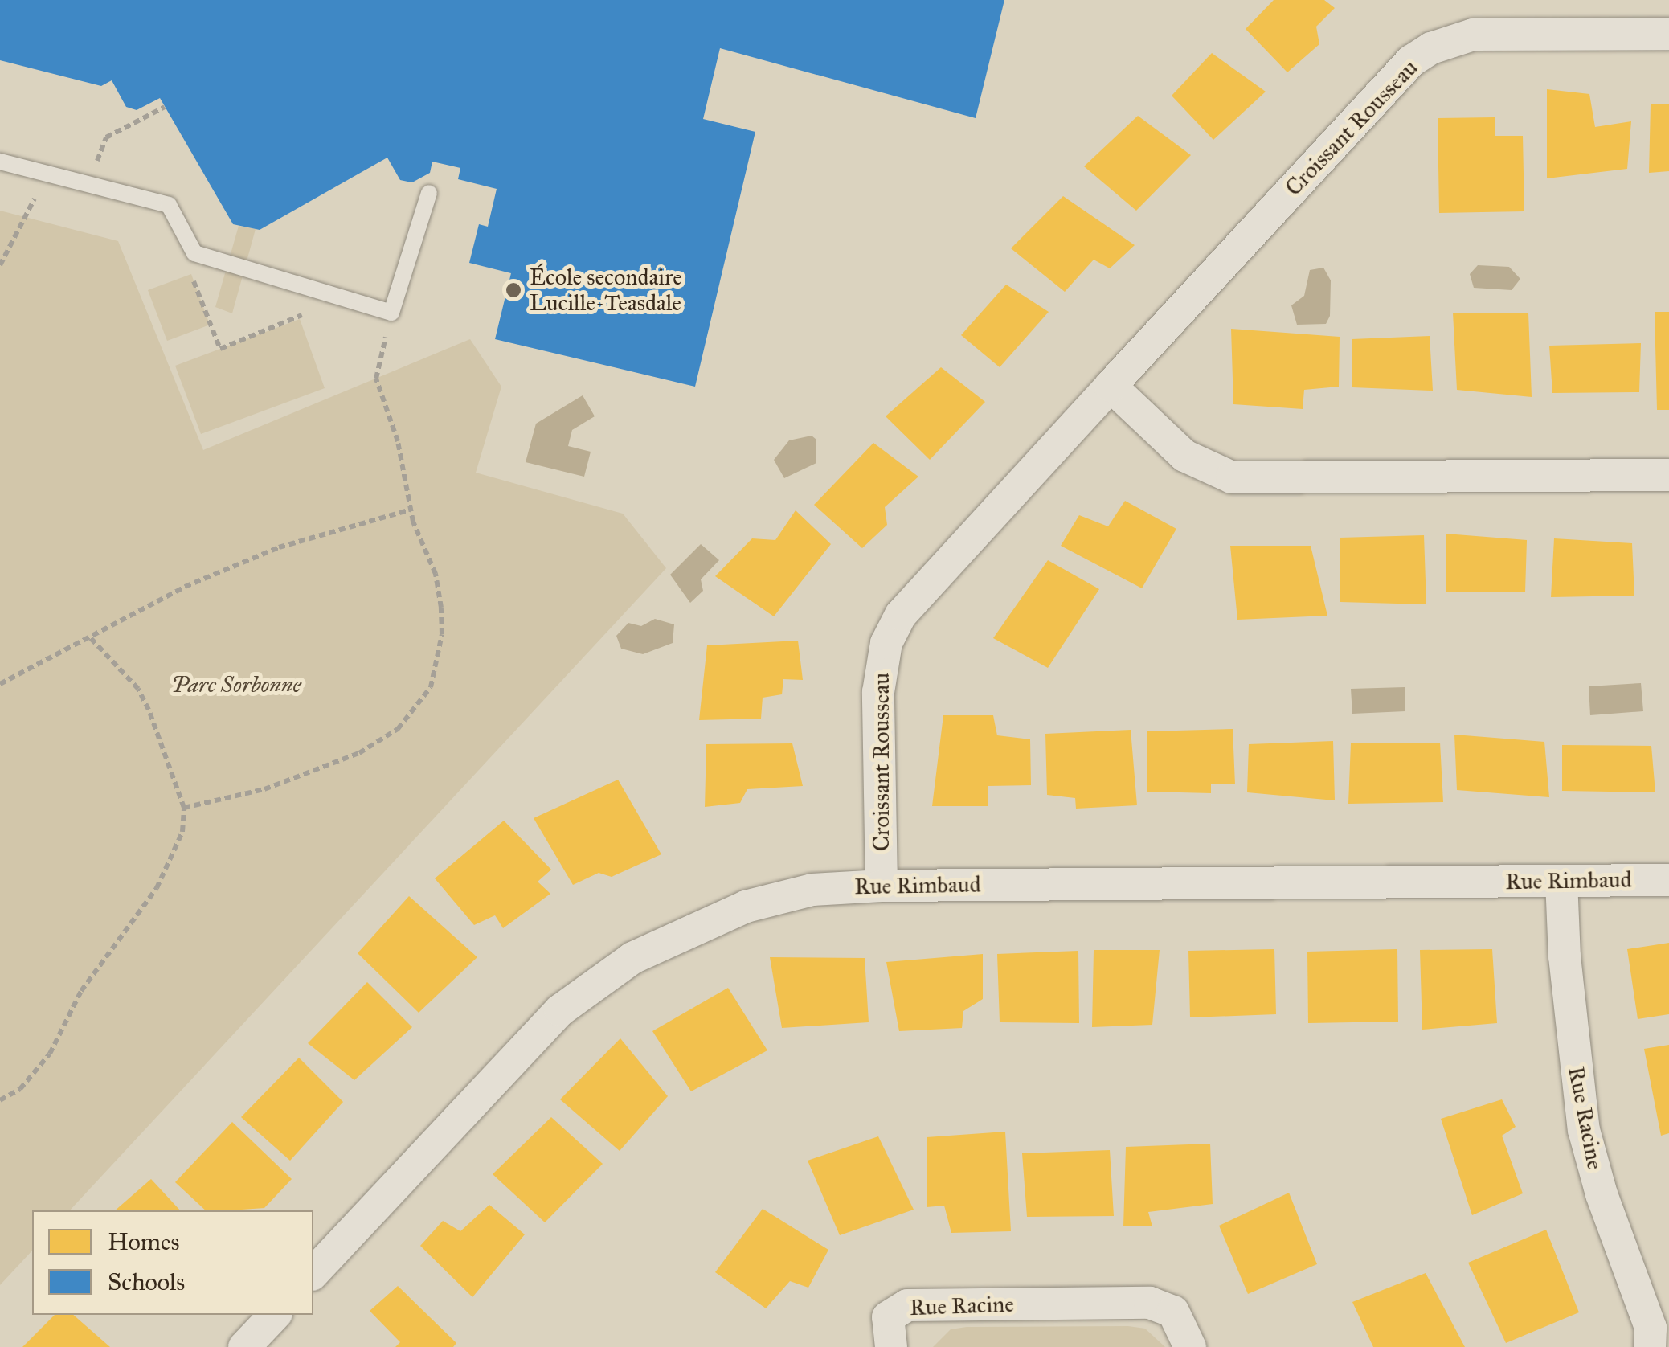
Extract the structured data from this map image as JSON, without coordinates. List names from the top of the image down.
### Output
{
  "streets": {
    "street": ["Croissant Rousseau", "Rue Rimbaud", "Rue Racine"]
  },
  "crossings": [
    ["Croissant Rousseau", "Rue Rimbaud"],
    ["Rue Rimbaud", "Rue Racine"]
  ],
  "parks": ["Parc Sorbonne"],
  "places": ["École secondaire Lucille-Teasdale"],
  "legend": ["Homes", "Schools"]
}
